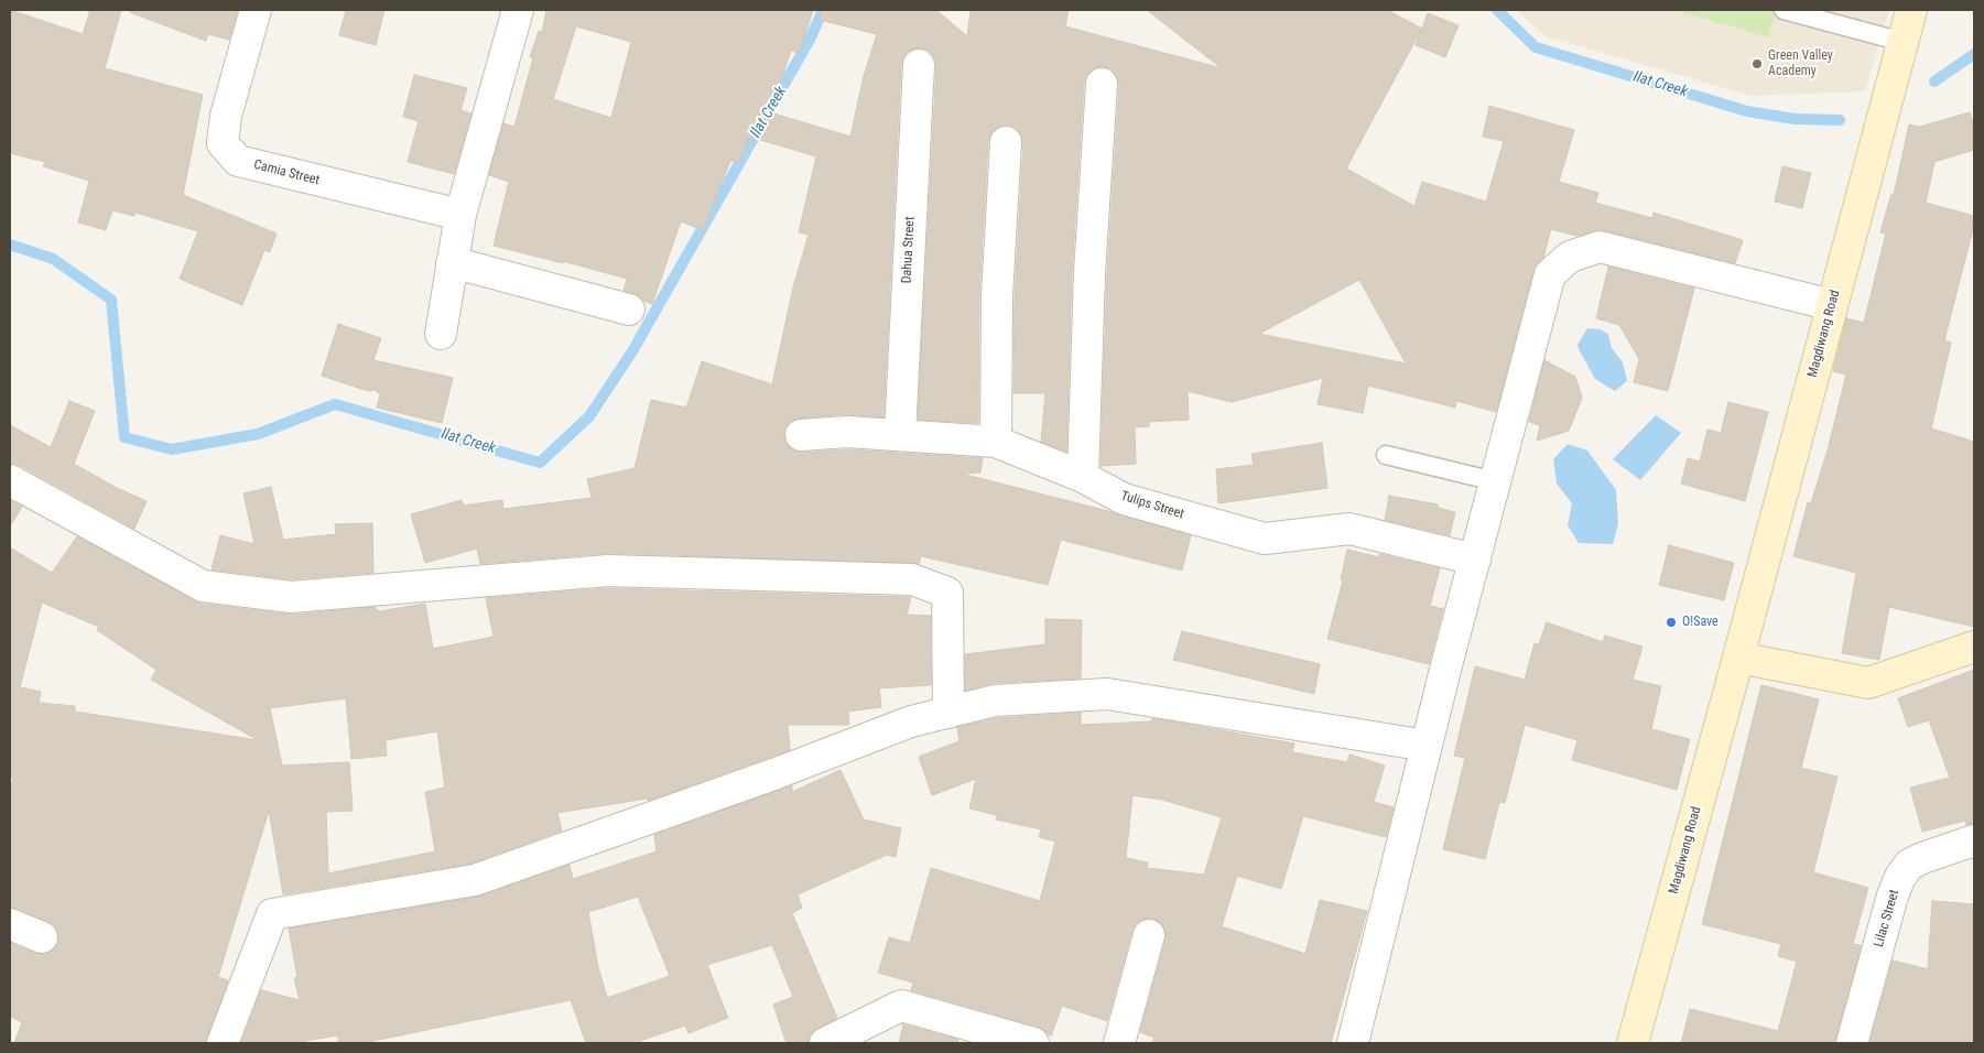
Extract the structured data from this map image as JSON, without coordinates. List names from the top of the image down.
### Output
{
  "streets": {
    "main road": ["Magdiwang Road"],
    "street": [
      "Camia Street",
      "Dahua Street",
      "Tulips Street",
      "Lilac Street"
    ]
  },
  "crossings": [
    ["Dahua Street", "Tulips Street"]
  ],
  "water": ["Ilat Creek"],
  "places": ["Green Valley Academy", "O!Save"]
}
